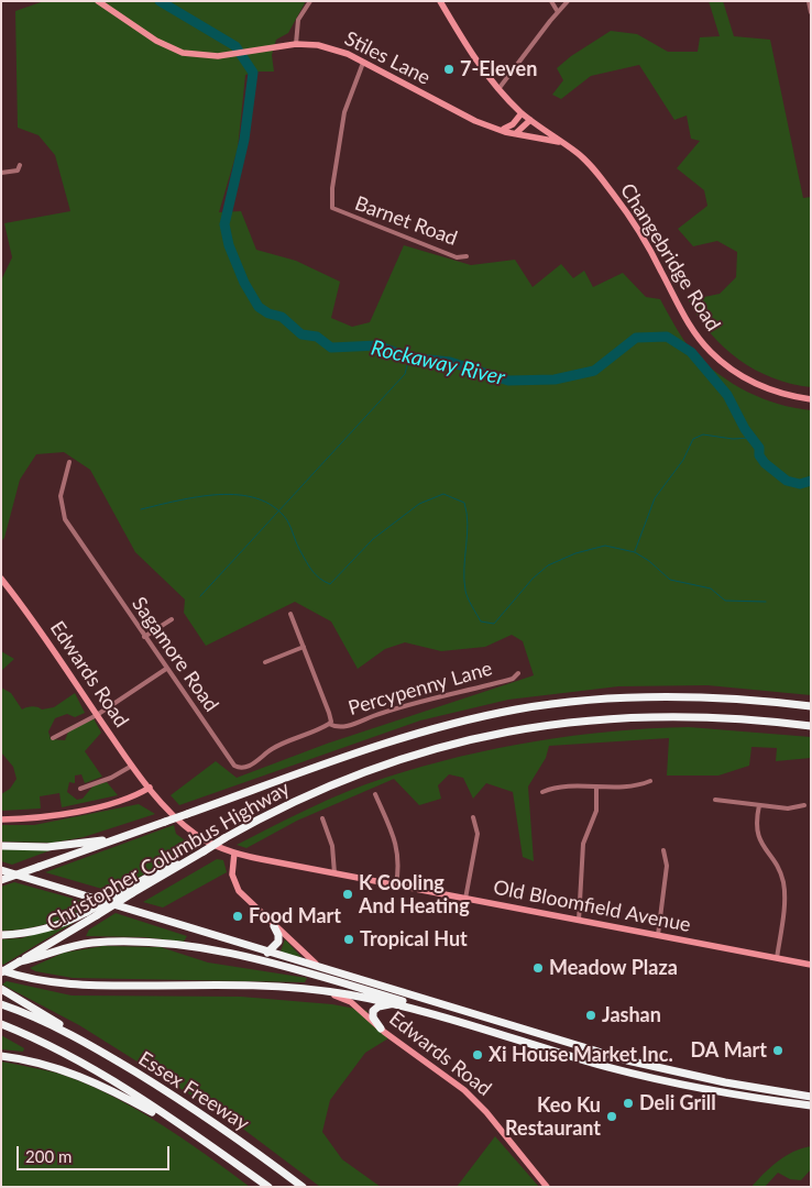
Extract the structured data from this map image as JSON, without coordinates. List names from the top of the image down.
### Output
{
  "streets": {
    "highway": ["Christopher Columbus Highway", "Essex Freeway"],
    "street": [
      "Stiles Lane",
      "Barnet Road",
      "Changebridge Road",
      "Sagamore Road",
      "Edwards Road",
      "Percypenny Lane",
      "Old Bloomfield Avenue"
    ]
  },
  "crossings": [
    ["Stiles Lane", "Barnet Road"],
    ["Stiles Lane", "Changebridge Road"],
    ["Sagamore Road", "Percypenny Lane"],
    ["Edwards Road", "Old Bloomfield Avenue"]
  ],
  "water": ["Rockaway River"],
  "places": [
    "7-Eleven",
    "K Cooling And Heating",
    "Food Mart",
    "Tropical Hut",
    "Meadow Plaza",
    "Jashan",
    "DA Mart",
    "Xi House Market Inc.",
    "Deli Grill",
    "Keo Ku Restaurant"
  ],
  "scale_bar": "200 m"
}
